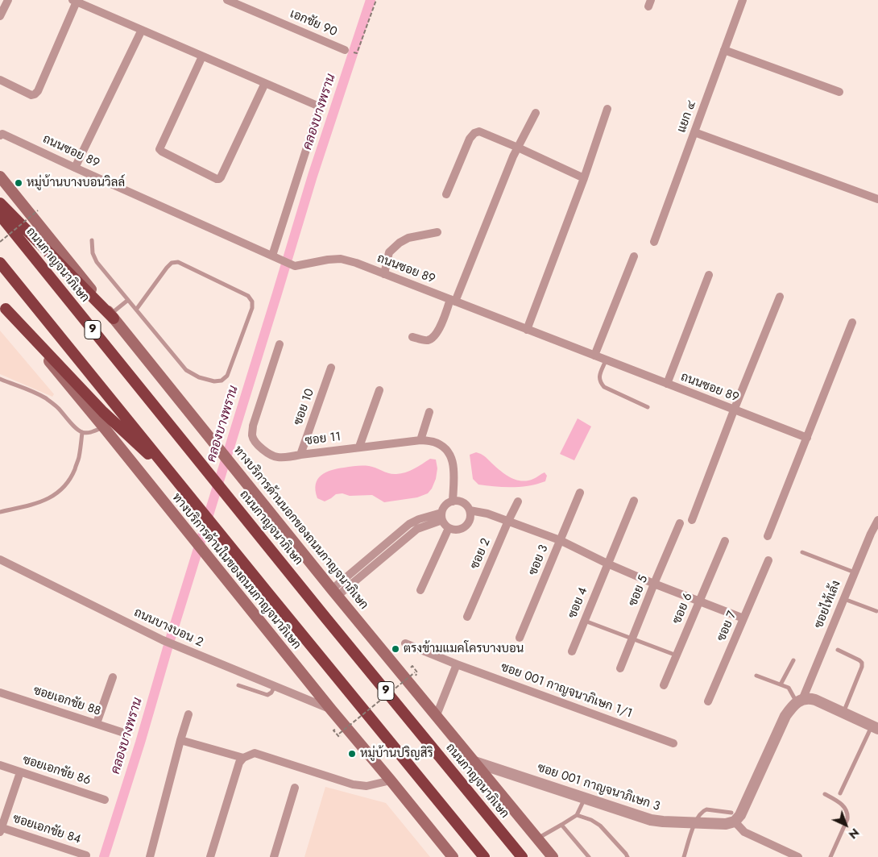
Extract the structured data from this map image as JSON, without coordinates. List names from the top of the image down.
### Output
{
  "streets": {
    "highway": ["ถนนกาญจนาภิเษก", "9"],
    "main road": ["ทางบริการด้านนอกของถนนกาญจนาภิเษก", "ทางบริการด้านในของถนนกาญจนาภิเษก"],
    "street": [
      "เอกชัย 90",
      "แยก ๔",
      "ถนนซอย 89",
      "ซอย 10",
      "ซอย 11",
      "ซอย 2",
      "ซอย 3",
      "ซอย 5",
      "ซอย 4",
      "ซอยไท้เล้ง",
      "ซอย 6",
      "ซอย 7",
      "ถนนบางบอน 2",
      "ซอย 001 กาญจนาภิเษก 1/1",
      "ซอยเอกชัย 88",
      "ซอยเอกชัย 86",
      "ซอย 001 กาญจนาภิเษก 3",
      "ซอยเอกชัย 84"
    ]
  },
  "crossings": [
    ["ซอย 10", "ซอย 11"],
    ["ทางบริการด้านนอกของถนนกาญจนาภิเษก", "ซอย 001 กาญจนาภิเษก 3"],
    ["ทางบริการด้านในของถนนกาญจนาภิเษก", "ถนนบางบอน 2"]
  ],
  "water": ["คลองบางพราน"],
  "places": ["หมู่บ้านบางบอนวิลล์", "ตรงข้ามแมคโครบางบอน", "หมู่บ้านปริญสิริ"],
  "north": "bottom right"
}
